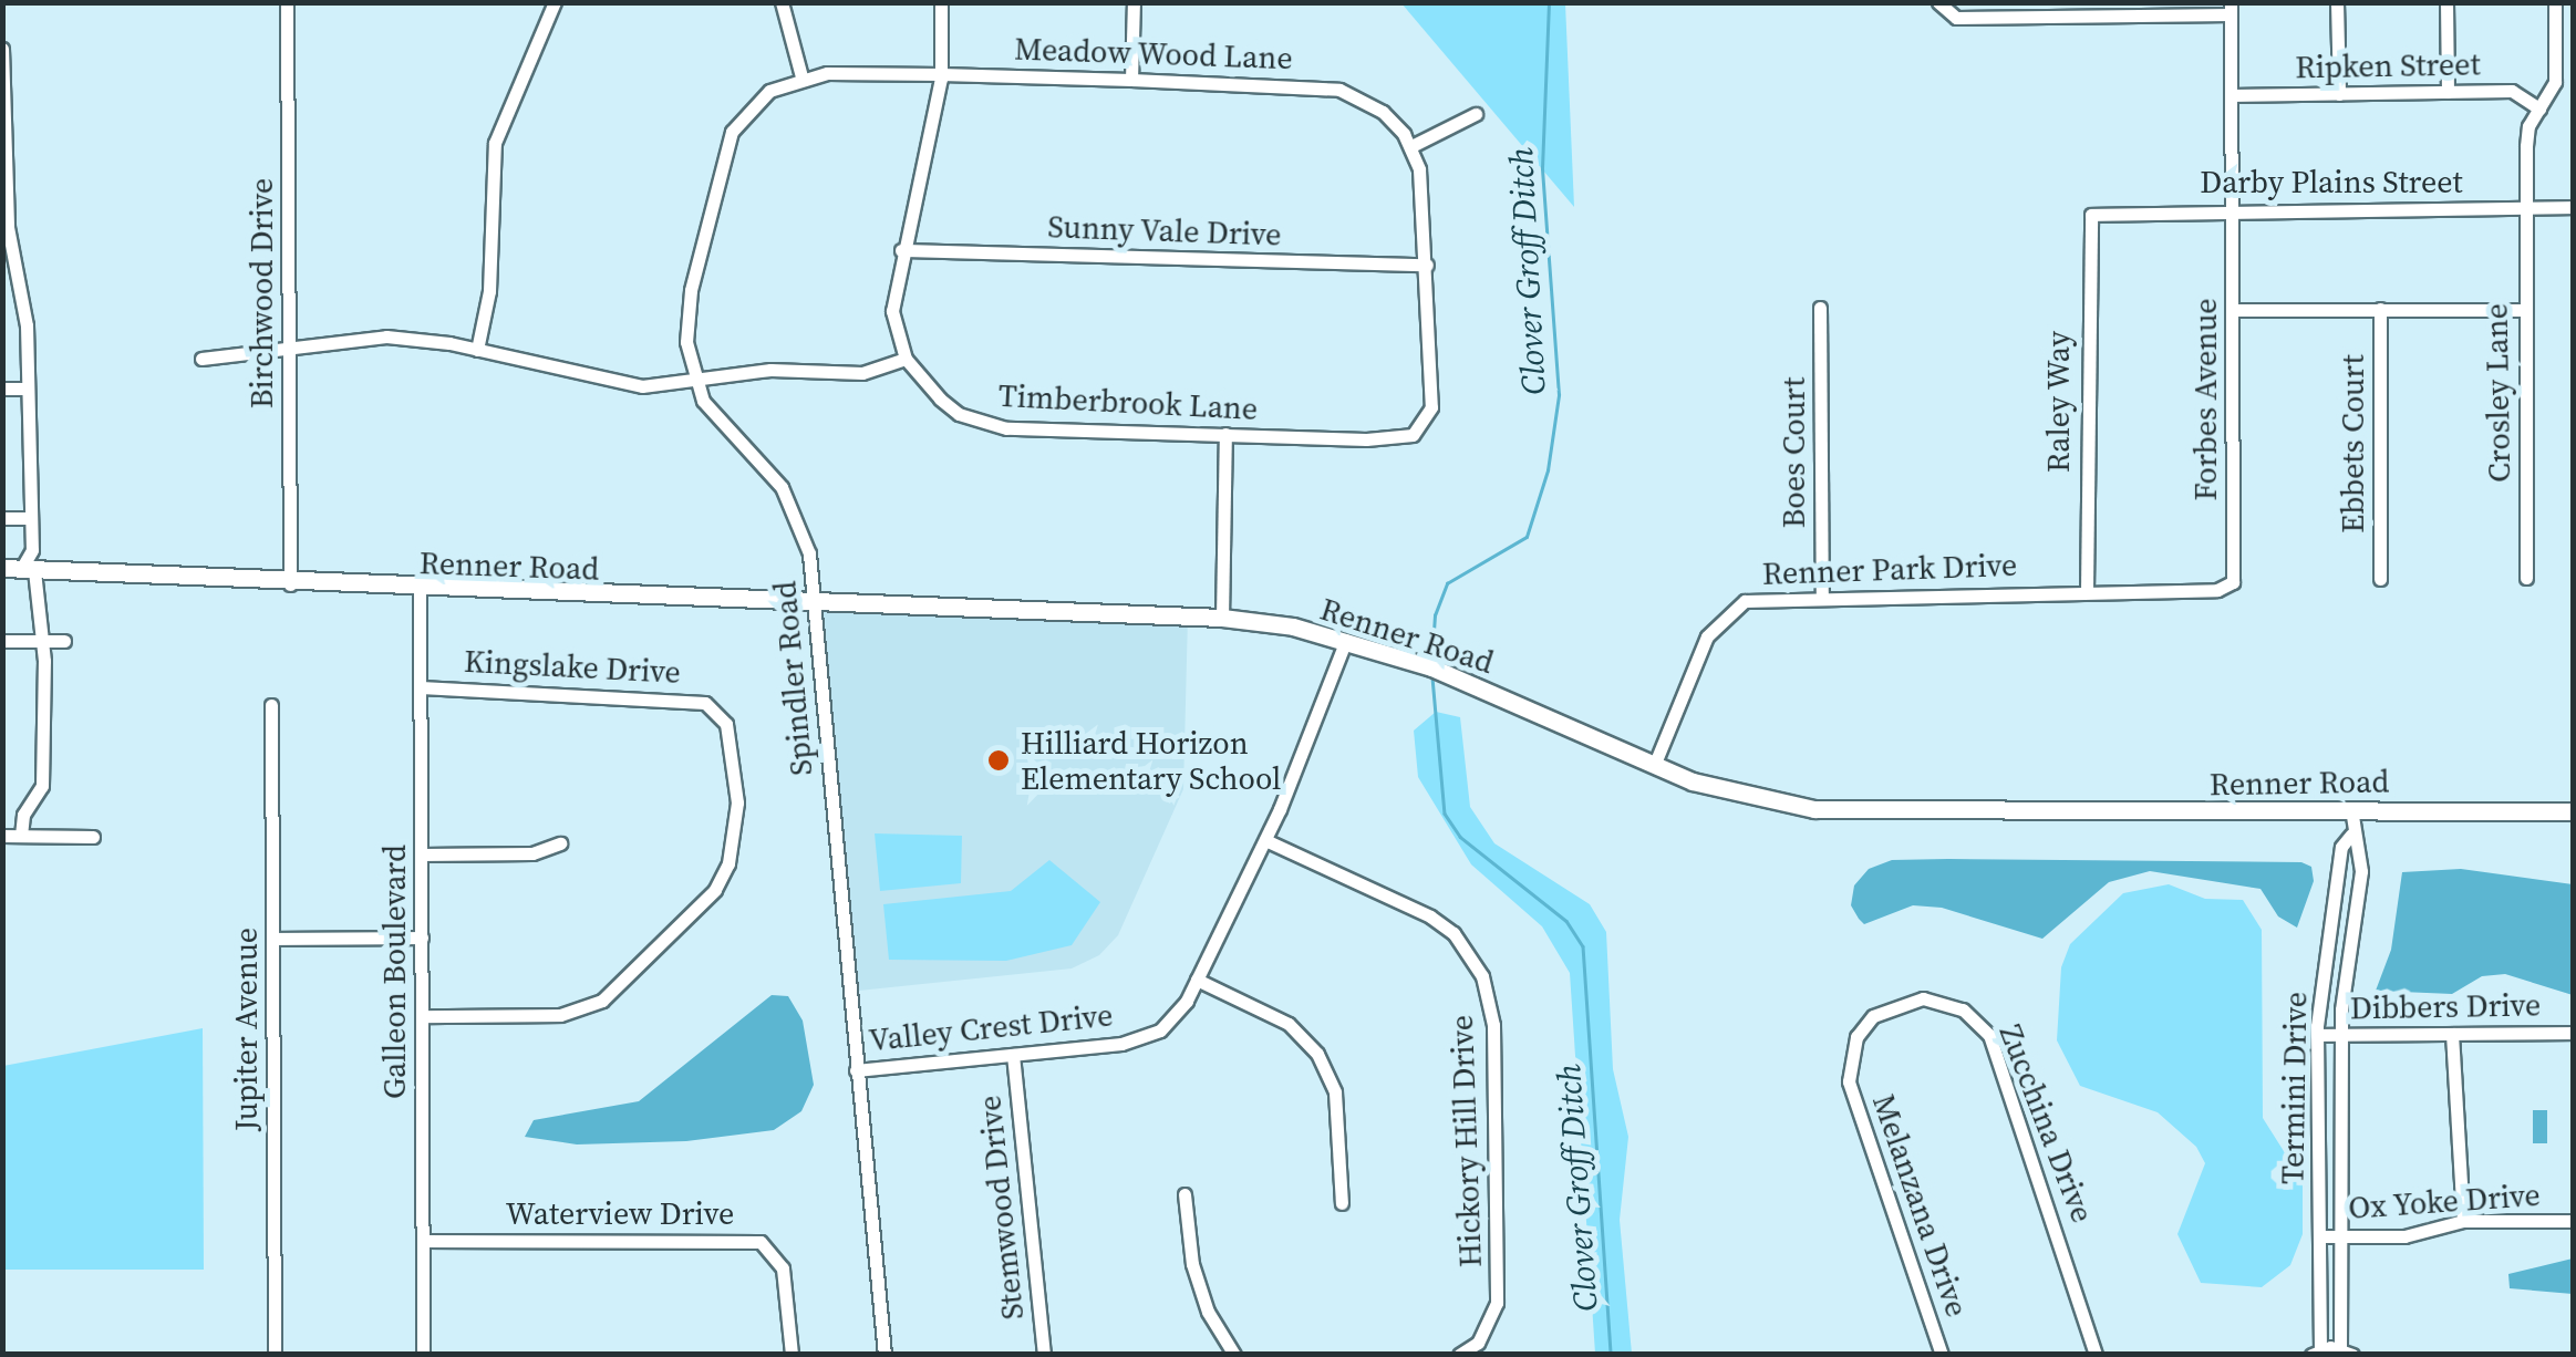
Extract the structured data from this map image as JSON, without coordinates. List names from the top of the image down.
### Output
{
  "streets": {
    "main road": ["Renner Road"],
    "street": [
      "Meadow Wood Lane",
      "Ripken Street",
      "Darby Plains Street",
      "Sunny Vale Drive",
      "Birchwood Drive",
      "Crosley Lane",
      "Forbes Avenue",
      "Timberbrook Lane",
      "Raley Way",
      "Ebbets Court",
      "Boes Court",
      "Renner Park Drive",
      "Kingslake Drive",
      "Spindler Road",
      "Galleon Boulevard",
      "Dibbers Drive",
      "Valley Crest Drive",
      "Jupiter Avenue",
      "Termini Drive",
      "Zucchina Drive",
      "Hickory Hill Drive",
      "Ox Yoke Drive",
      "Melanzana Drive",
      "Stemwood Drive",
      "Waterview Drive"
    ]
  },
  "crossings": [
    ["Meadow Wood Lane", "Spindler Road"],
    ["Ripken Street", "Crosley Lane"],
    ["Ripken Street", "Forbes Avenue"],
    ["Darby Plains Street", "Crosley Lane"],
    ["Darby Plains Street", "Forbes Avenue"],
    ["Darby Plains Street", "Raley Way"],
    ["Sunny Vale Drive", "Timberbrook Lane"],
    ["Birchwood Drive", "Renner Road"],
    ["Forbes Avenue", "Renner Park Drive"],
    ["Raley Way", "Renner Park Drive"],
    ["Boes Court", "Renner Park Drive"],
    ["Renner Road", "Renner Park Drive"],
    ["Renner Road", "Spindler Road"],
    ["Renner Road", "Galleon Boulevard"],
    ["Renner Road", "Valley Crest Drive"],
    ["Renner Road", "Termini Drive"],
    ["Kingslake Drive", "Galleon Boulevard"],
    ["Spindler Road", "Valley Crest Drive"],
    ["Galleon Boulevard", "Waterview Drive"],
    ["Dibbers Drive", "Termini Drive"],
    ["Valley Crest Drive", "Hickory Hill Drive"],
    ["Valley Crest Drive", "Stemwood Drive"],
    ["Termini Drive", "Ox Yoke Drive"],
    ["Zucchina Drive", "Melanzana Drive"]
  ],
  "water": ["Clover Groff Ditch"],
  "places": ["Hilliard Horizon Elementary School"]
}
